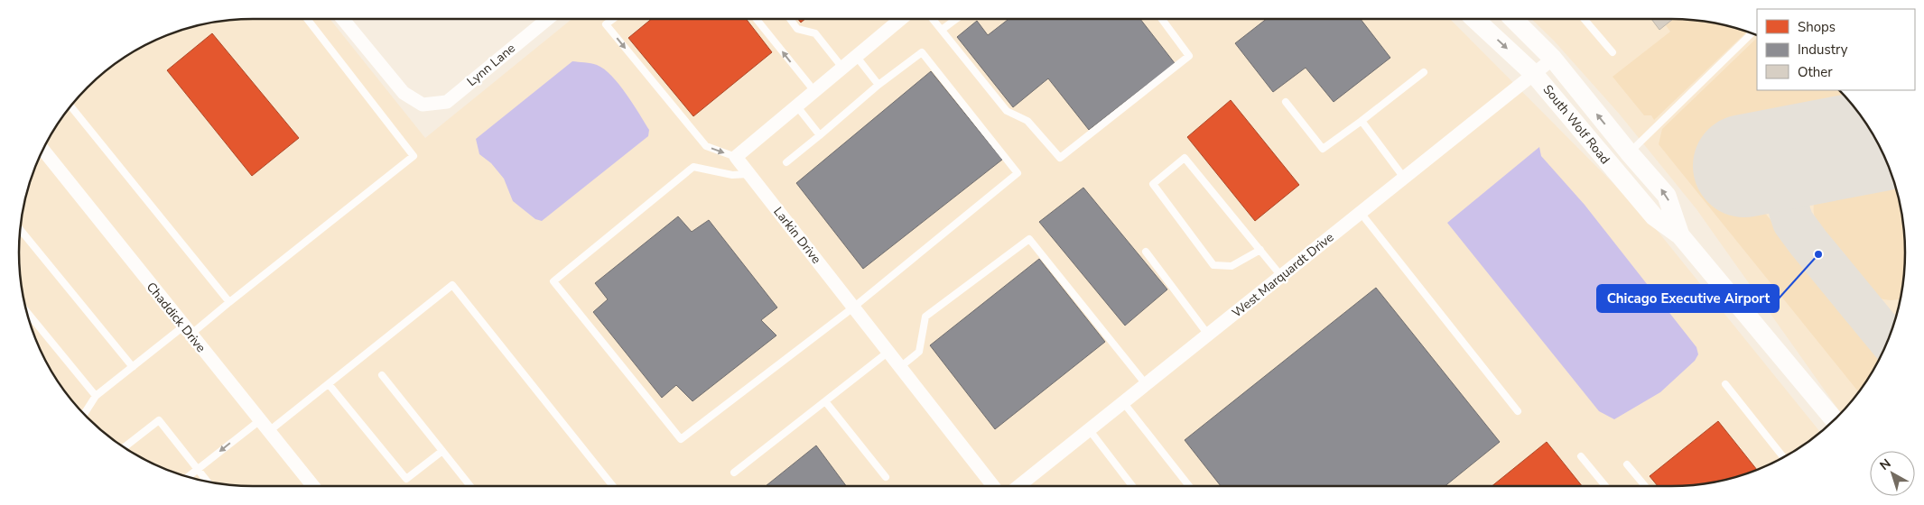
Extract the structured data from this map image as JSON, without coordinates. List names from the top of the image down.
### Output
{
  "streets": {
    "main road": ["South Wolf Road"],
    "street": [
      "Lynn Lane",
      "Larkin Drive",
      "West Marquardt Drive",
      "Chaddick Drive"
    ]
  },
  "crossings": [
    ["South Wolf Road", "West Marquardt Drive"]
  ],
  "places": ["Chicago Executive Airport"],
  "legend": ["Shops", "Industry", "Other"],
  "north": "top left"
}
